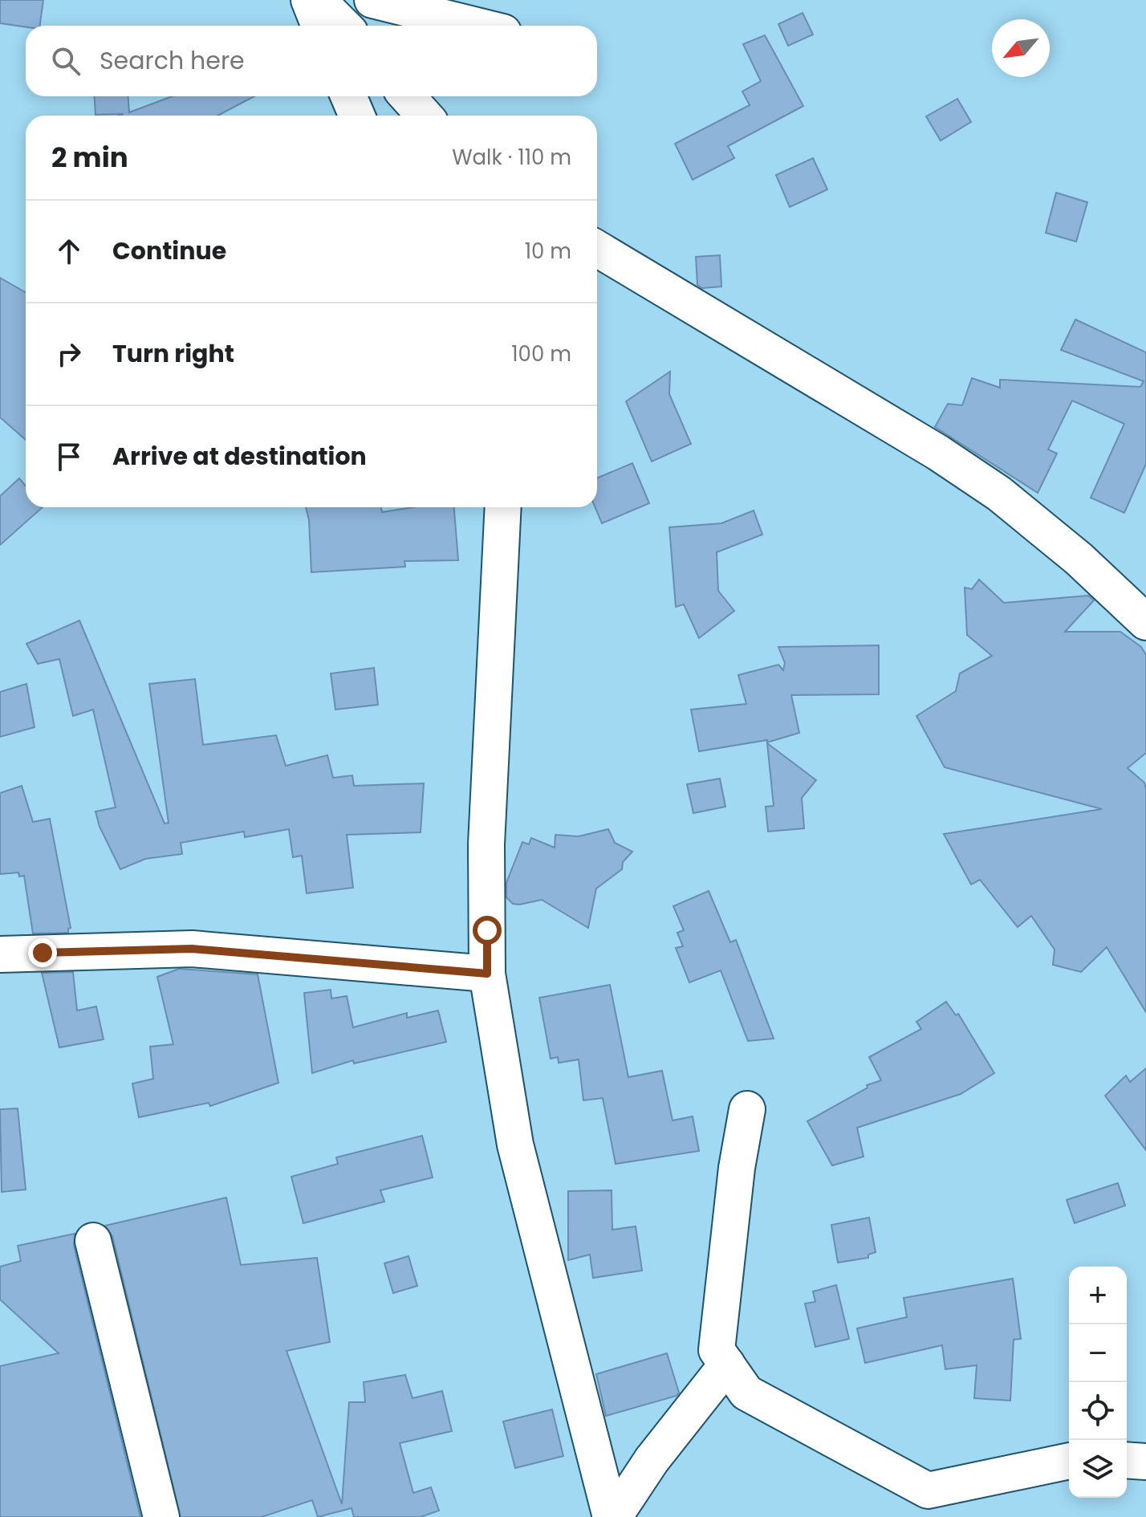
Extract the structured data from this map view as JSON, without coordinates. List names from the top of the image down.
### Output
{
  "north": "bottom left",
  "page": {
    "search": "Search here",
    "heading": ["2 min", "Walk · 110 m"],
    "list": [
      ["Continue", "10 m"],
      ["Turn right", "100 m"],
      "Arrive at destination"
    ],
    "map_buttons": ["+", "−"]
  }
}
